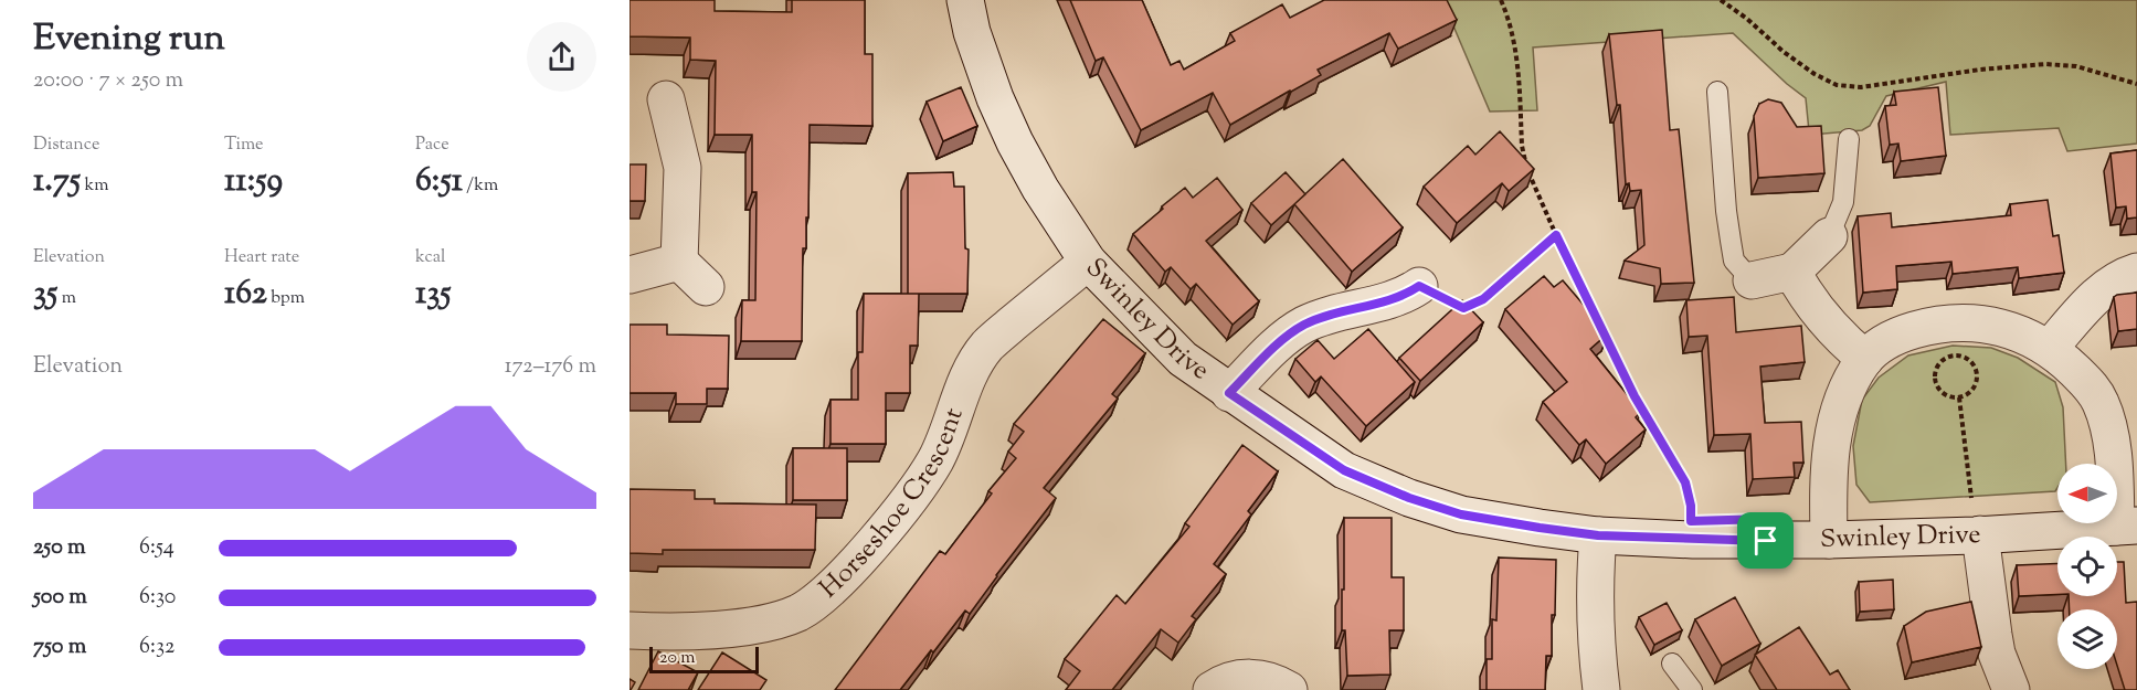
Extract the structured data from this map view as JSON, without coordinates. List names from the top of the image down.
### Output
{
  "streets": {
    "street": ["Swinley Drive", "Horseshoe Crescent"]
  },
  "crossings": [
    ["Swinley Drive", "Horseshoe Crescent"]
  ],
  "scale_bar": "20 m",
  "north": "left",
  "page": {
    "heading": ["Evening run", "20:00 · 7 × 250 m"],
    "stats": [
      ["Distance", "1.75 km"],
      ["Time", "11:59"],
      ["Pace", "6:51 /km"],
      ["Elevation", "35 m"],
      ["Heart rate", "162 bpm"],
      ["kcal", "135"]
    ],
    "chart": ["Elevation", "172–176 m"],
    "list": [
      {
        "name": "250 m",
        "note": "6:54"
      },
      {
        "name": "500 m",
        "note": "6:30"
      },
      {
        "name": "750 m",
        "note": "6:32"
      }
    ],
    "scale": "20 m"
  }
}
